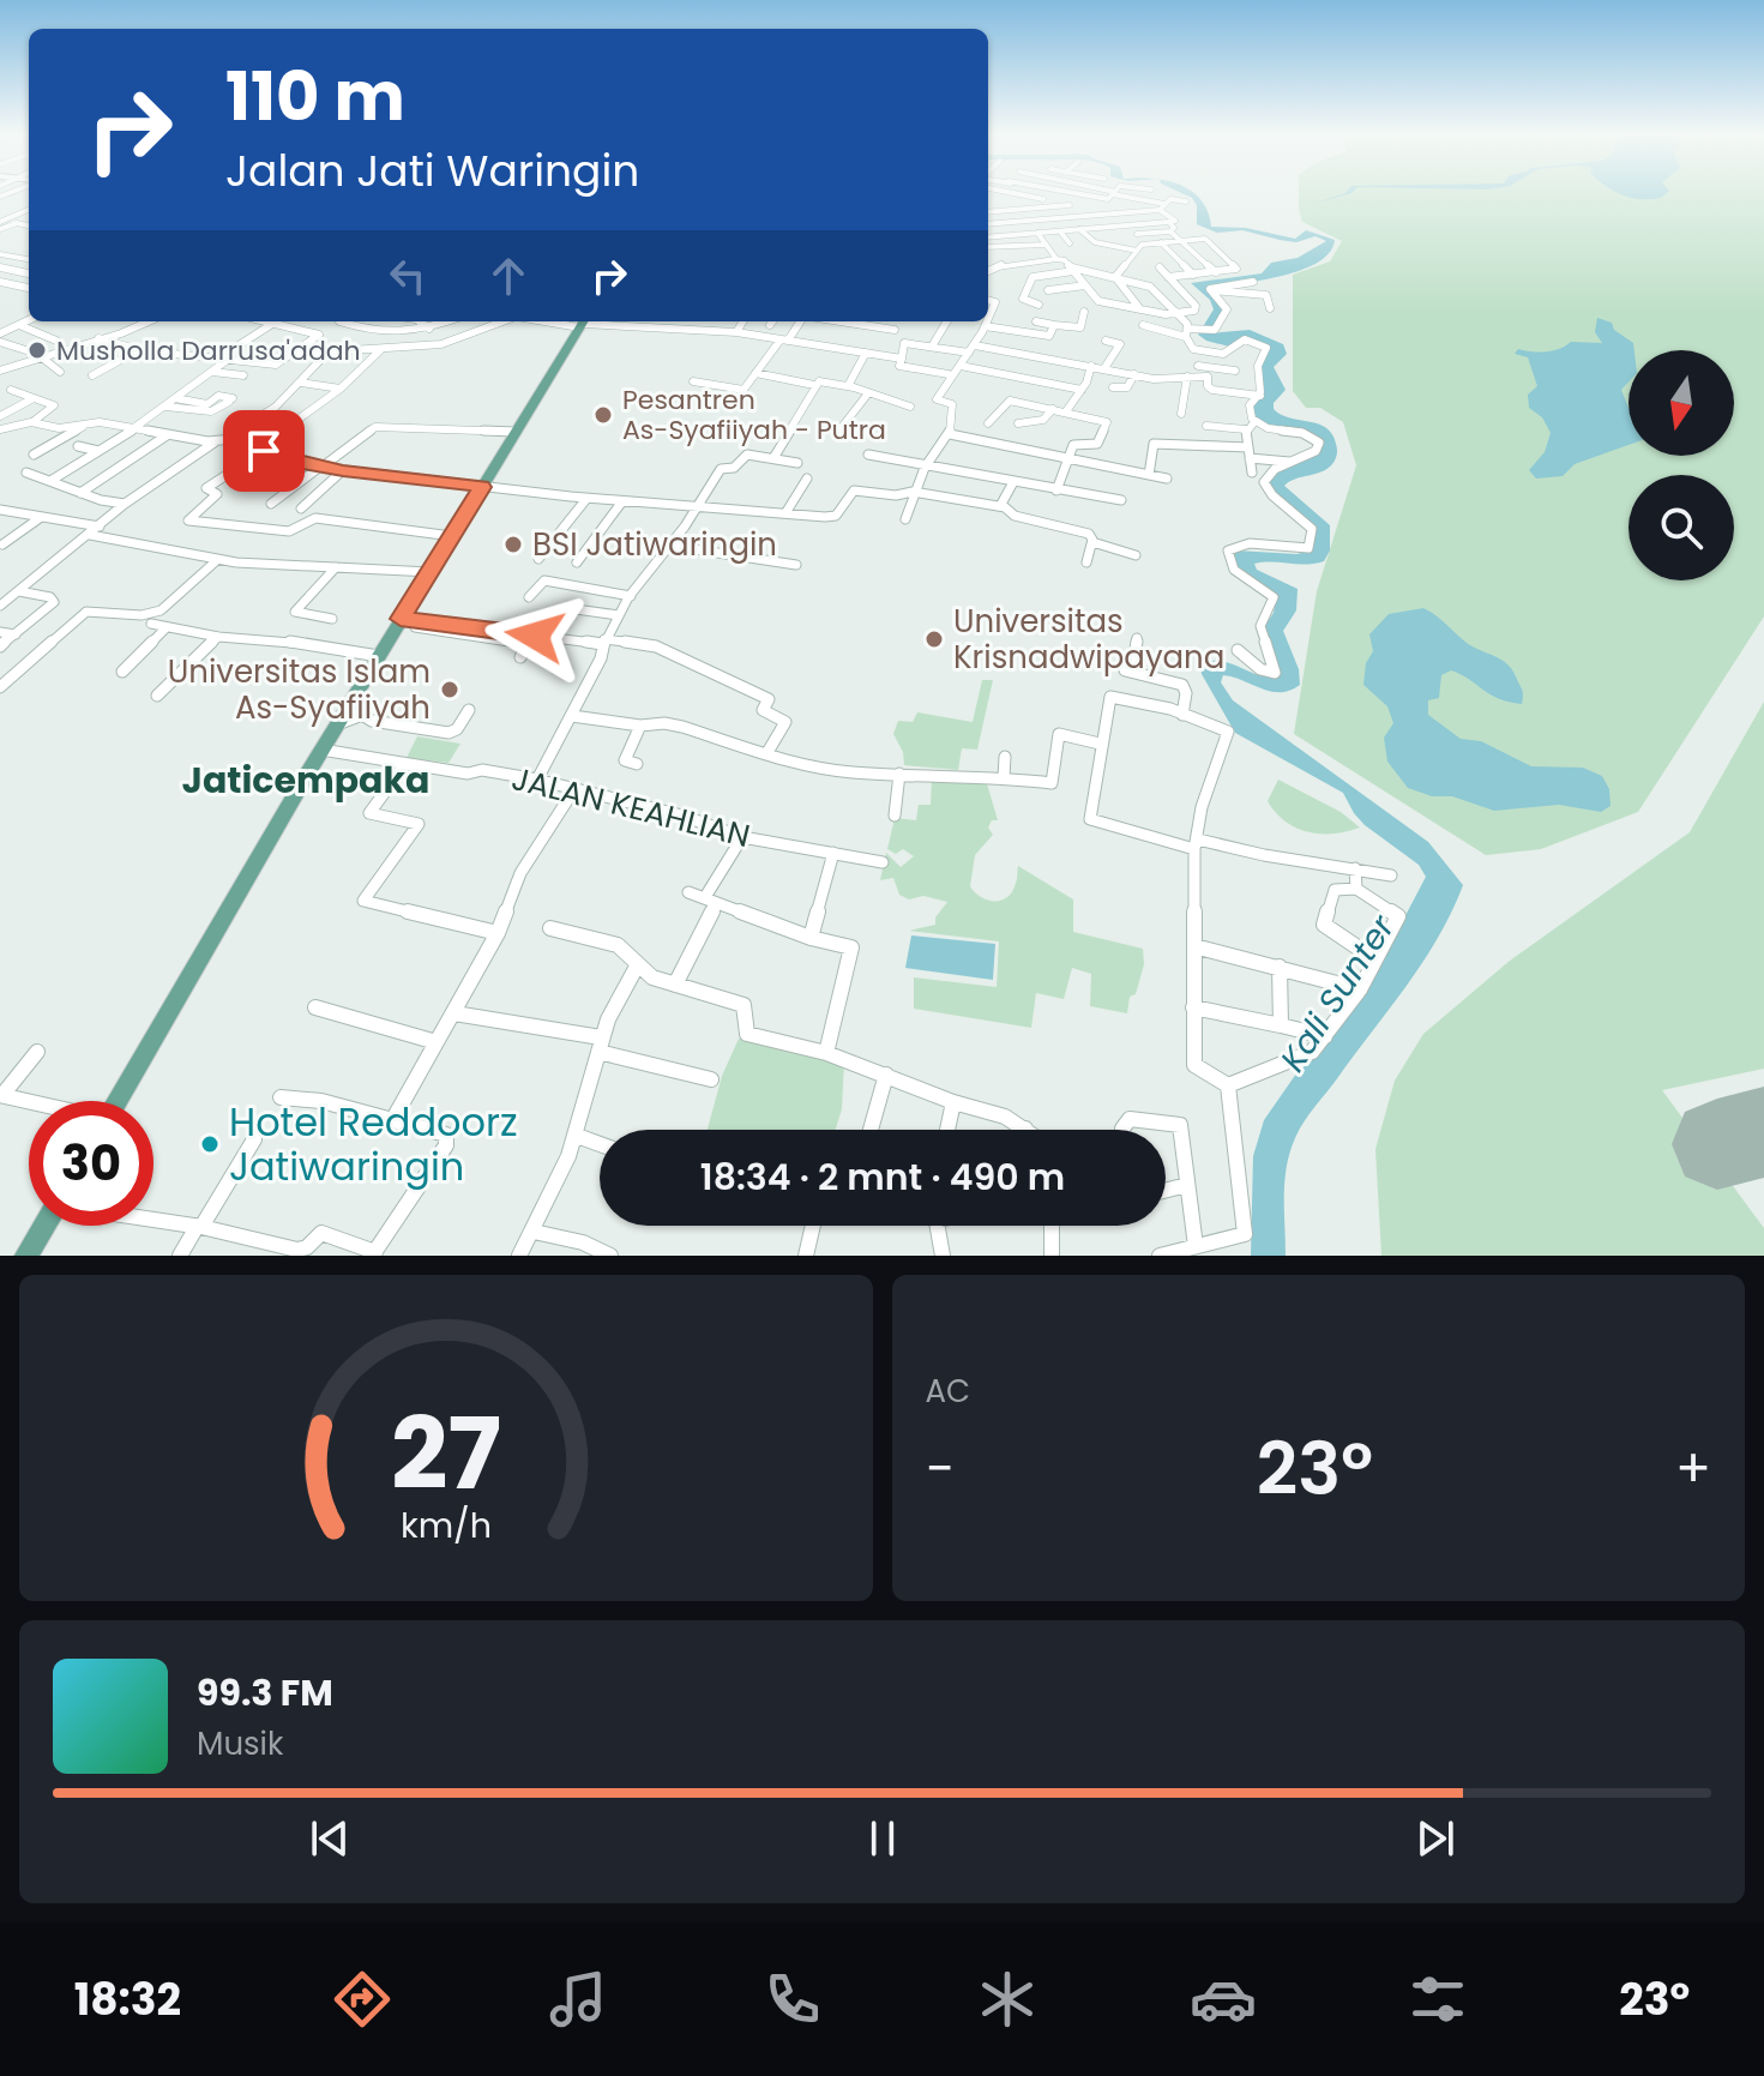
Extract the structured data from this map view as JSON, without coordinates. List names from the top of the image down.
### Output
{
  "streets": {
    "street": ["JALAN KEAHLIAN"]
  },
  "districts": ["Jaticempaka"],
  "water": ["Kali Sunter"],
  "places": [
    "Musholla Darrusa'adah",
    "Pesantren As-Syafiiyah - Putra",
    "BSI Jatiwaringin",
    "Universitas Krisnadwipayana",
    "Universitas Islam As-Syafiiyah",
    "Hotel Reddoorz Jatiwaringin"
  ],
  "north": "bottom",
  "page": {
    "turn": ["110 m", "Jalan Jati Waringin"],
    "limit": "30",
    "trip": "18:34 · 2 mnt · 490 m",
    "tile": "AC",
    "heat": ["−", "23°", "+"],
    "song": ["99.3 FM", "Musik"],
    "tabs": ["18:32", "23°"],
    "gauge": ["27", "km/h"]
  }
}
